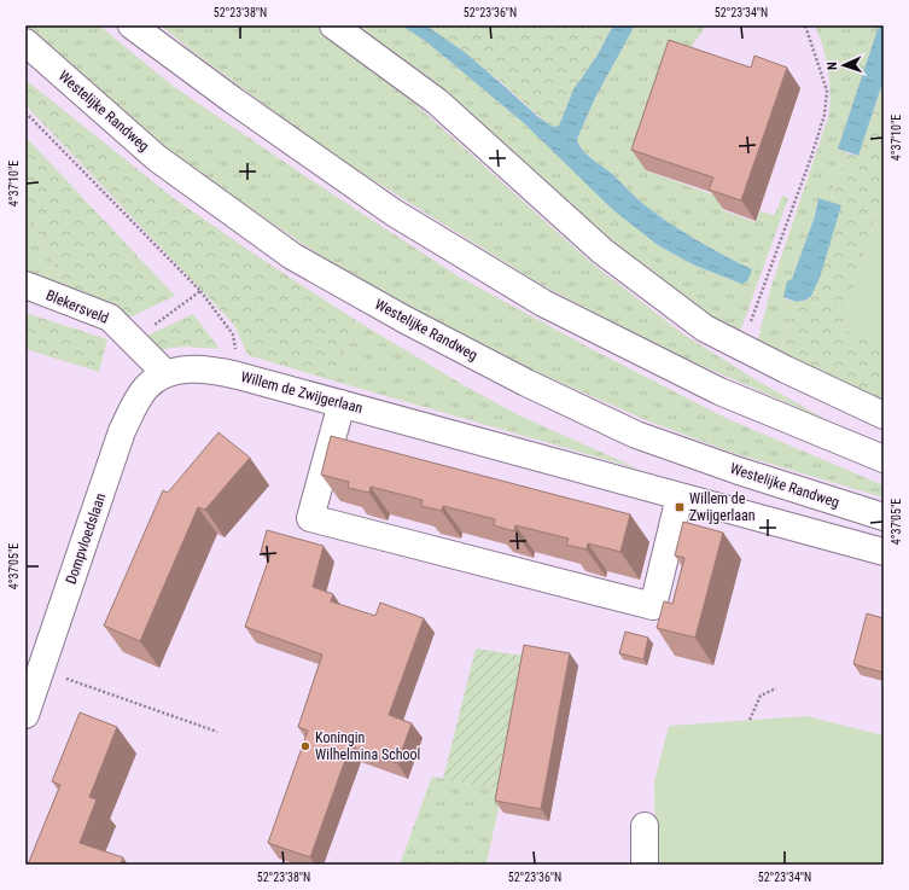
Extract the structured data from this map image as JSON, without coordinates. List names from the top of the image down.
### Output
{
  "streets": {
    "street": [
      "Westelijke Randweg",
      "Blekersveld",
      "Willem de Zwijgerlaan",
      "Dompvloedslaan"
    ]
  },
  "crossings": [
    ["Blekersveld", "Willem de Zwijgerlaan"],
    ["Blekersveld", "Dompvloedslaan"],
    ["Willem de Zwijgerlaan", "Dompvloedslaan"]
  ],
  "places": {
    "transit": ["Willem de Zwijgerlaan"],
    "other": ["Koningin Wilhelmina School"]
  },
  "north": "left",
  "coordinates": [
    "52°23'38\"N",
    "52°23'36\"N",
    "52°23'34\"N",
    "4°37'10\"E",
    "4°37'05\"E"
  ]
}
